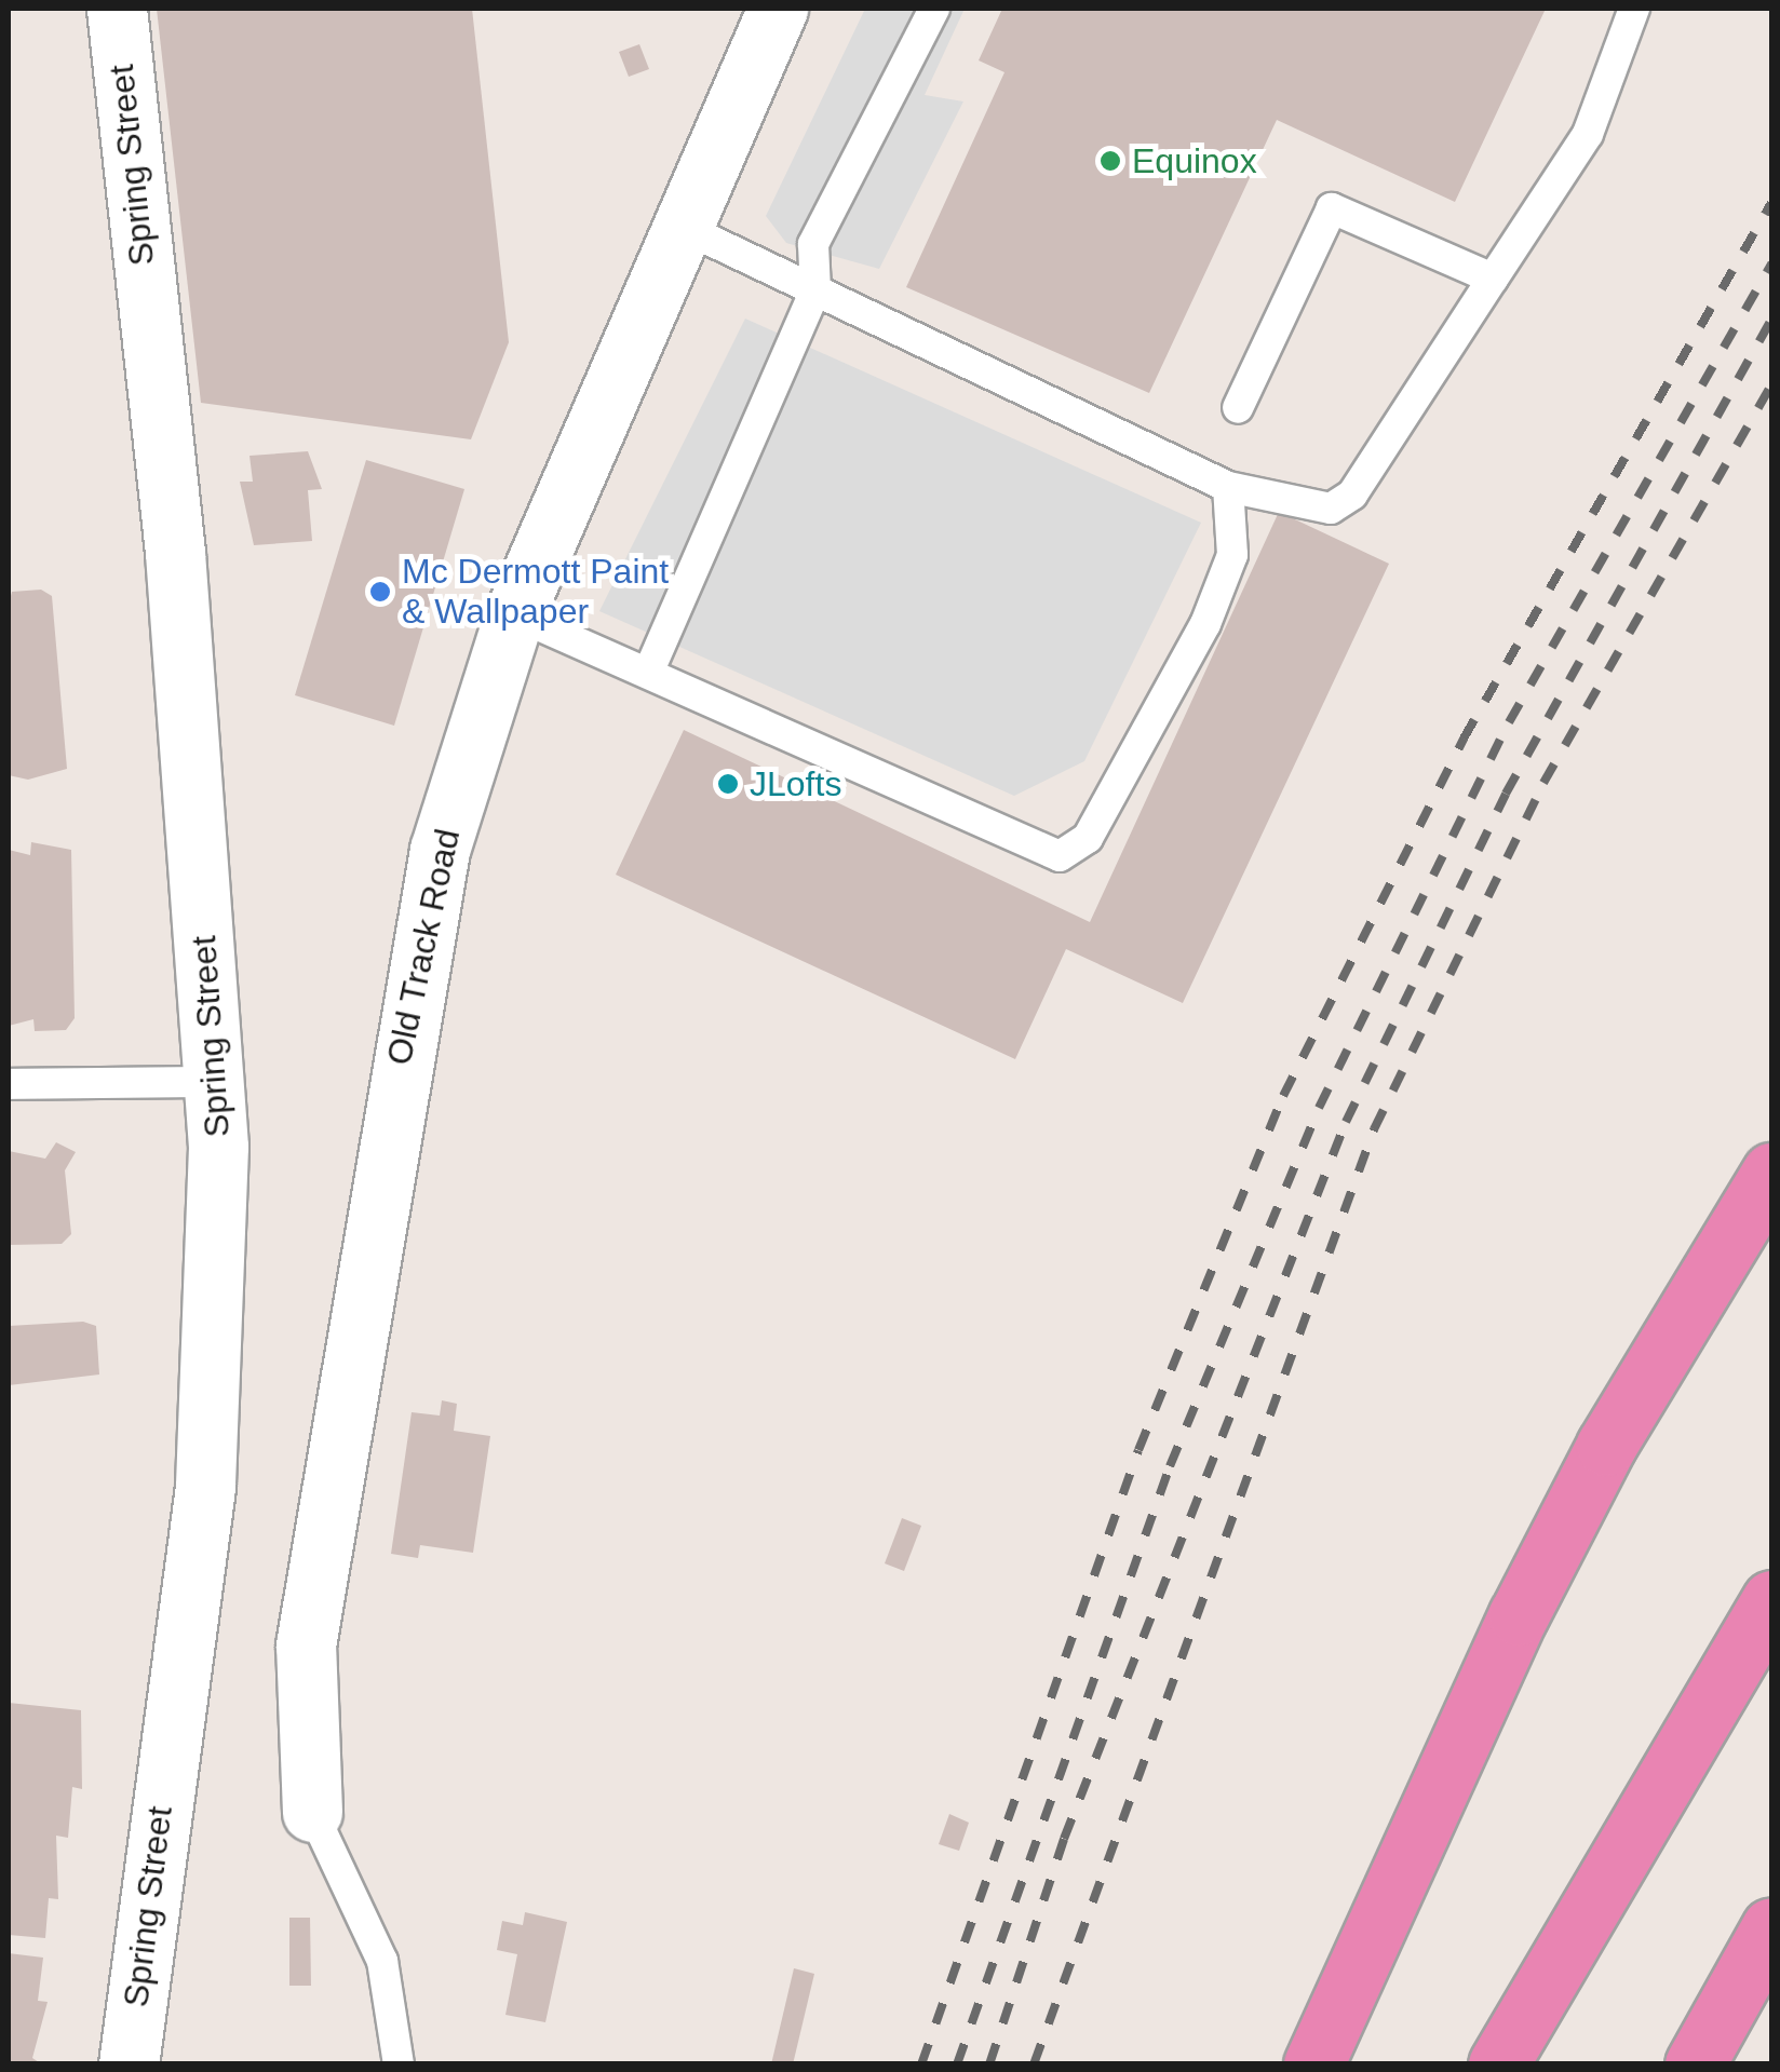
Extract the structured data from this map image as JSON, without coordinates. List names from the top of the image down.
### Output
{
  "streets": {
    "street": ["Spring Street", "Old Track Road"]
  },
  "places": ["Equinox", "Mc Dermott Paint & Wallpaper", "JLofts"]
}
